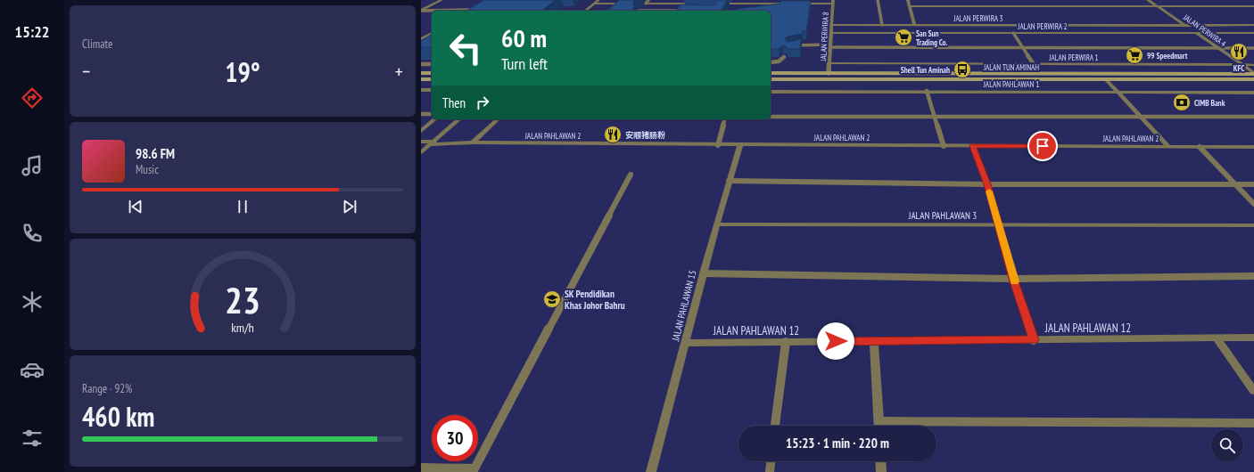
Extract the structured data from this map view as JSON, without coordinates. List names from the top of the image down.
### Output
{
  "streets": {
    "main road": ["JALAN TUN AMINAH"],
    "street": [
      "JALAN PERWIRA 3",
      "JALAN PERWIRA 2",
      "JALAN PERWIRA 4",
      "JALAN PERWIRA 8",
      "JALAN PERWIRA 1",
      "JALAN PAHLAWAN 1",
      "JALAN PAHLAWAN 2",
      "JALAN PAHLAWAN 3",
      "JALAN PAHLAWAN 15",
      "JALAN PAHLAWAN 12"
    ]
  },
  "crossings": [
    ["JALAN PERWIRA 3", "JALAN PERWIRA 4"],
    ["JALAN PERWIRA 3", "JALAN PERWIRA 8"],
    ["JALAN PERWIRA 2", "JALAN PERWIRA 4"],
    ["JALAN PERWIRA 2", "JALAN PERWIRA 8"],
    ["JALAN PERWIRA 4", "JALAN PERWIRA 1"],
    ["JALAN PERWIRA 4", "JALAN TUN AMINAH"],
    ["JALAN PERWIRA 8", "JALAN PERWIRA 1"],
    ["JALAN PERWIRA 8", "JALAN TUN AMINAH"],
    ["JALAN PAHLAWAN 2", "JALAN PAHLAWAN 15"],
    ["JALAN PAHLAWAN 3", "JALAN PAHLAWAN 15"],
    ["JALAN PAHLAWAN 15", "JALAN PAHLAWAN 12"]
  ],
  "places": {
    "supermarket": ["San Sun Trading Co.", "99 Speedmart"],
    "restaurant": ["KFC", "安顺猪肠粉"],
    "bus stop": ["Shell Tun Aminah"],
    "bank": ["CIMB Bank"],
    "school or university": ["SK Pendidikan Khas Johor Bahru"]
  },
  "page": {
    "tabs": "15:22",
    "tile": [
      "Climate",
      ["Range · 92%", "460 km"]
    ],
    "turn": ["60 m", "Turn left"],
    "heat": ["−", "19°", "+"],
    "then": "Then",
    "song": ["98.6 FM", "Music"],
    "limit": "30",
    "trip": "15:23 · 1 min · 220 m",
    "gauge": ["23", "km/h"]
  }
}
